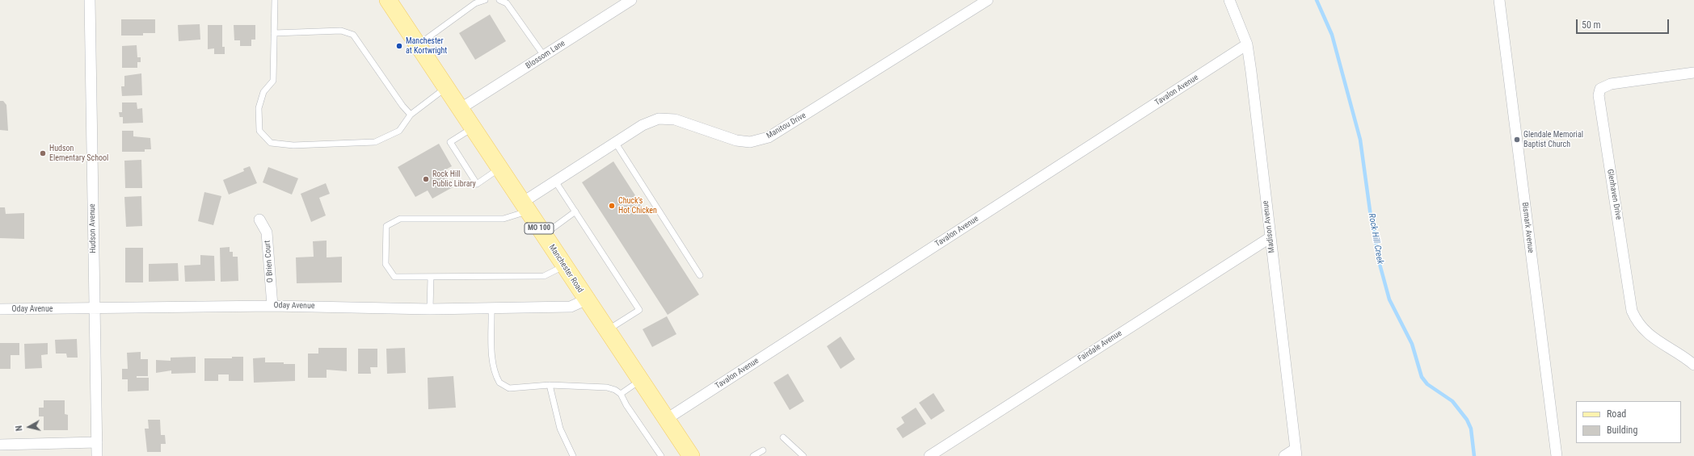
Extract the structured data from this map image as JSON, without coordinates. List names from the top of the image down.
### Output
{
  "streets": {
    "main road": ["MO 100", "Manchester Road"],
    "street": [
      "Blossom Lane",
      "Tavalon Avenue",
      "Manitou Drive",
      "Glenhaven Drive",
      "Madison Avenue",
      "Bismark Avenue",
      "Hudson Avenue",
      "O Brien Court",
      "Oday Avenue",
      "Fairdale Avenue"
    ]
  },
  "crossings": [
    ["Blossom Lane", "Manchester Road"],
    ["Tavalon Avenue", "Madison Avenue"],
    ["Tavalon Avenue", "Manchester Road"],
    ["Manitou Drive", "Manchester Road"],
    ["Madison Avenue", "Fairdale Avenue"],
    ["Hudson Avenue", "Oday Avenue"],
    ["O Brien Court", "Oday Avenue"],
    ["Manchester Road", "Oday Avenue"]
  ],
  "water": ["Rock Hill Creek"],
  "places": [
    "Manchester at Kortwright",
    "Glendale Memorial Baptist Church",
    "Hudson Elementary School",
    "Rock Hill Public Library",
    "Chuck's Hot Chicken"
  ],
  "legend": ["Road", "Building"],
  "scale_bar": "50 m",
  "north": "left"
}
